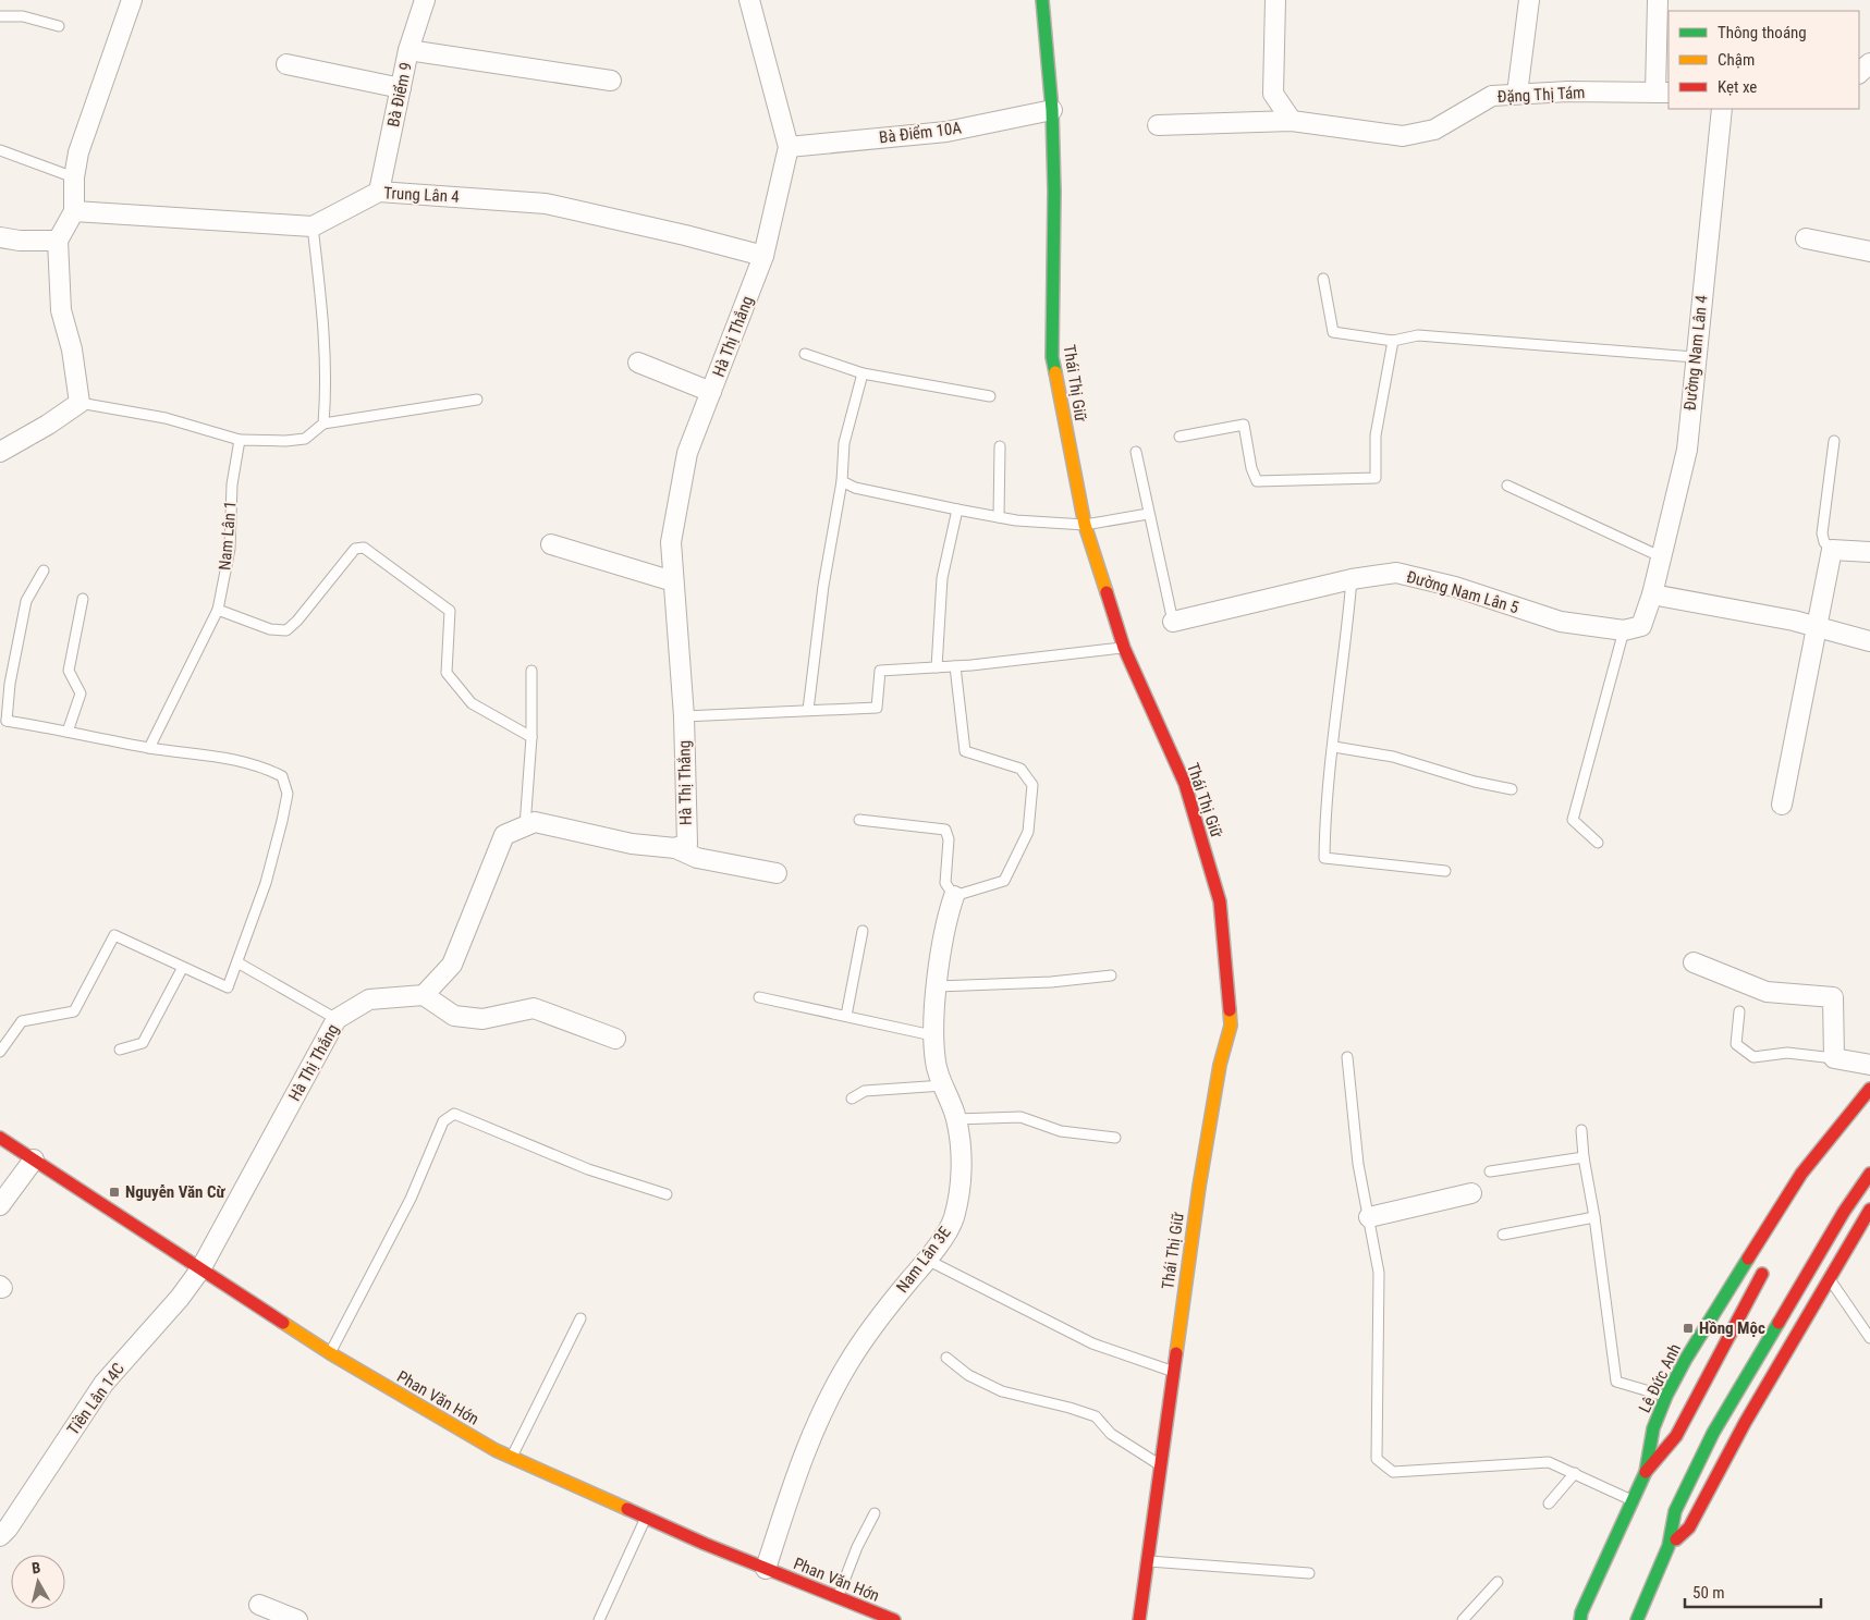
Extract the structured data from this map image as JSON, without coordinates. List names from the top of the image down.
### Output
{
  "streets": {
    "main road": ["Thái Thị Giữ", "Lê Đức Anh", "Phan Văn Hớn"],
    "street": [
      "Bà Điểm 9",
      "Đặng Thị Tám",
      "Bà Điểm 10A",
      "Trung Lân 4",
      "Hà Thị Thắng",
      "Đường Nam Lân 4",
      "Đường Nam Lân 5",
      "Nam Lân 3E",
      "Tiền Lân 14C"
    ],
    "lane": ["Nam Lân 1"]
  },
  "crossings": [
    ["Bà Điểm 9", "Trung Lân 4"],
    ["Bà Điểm 10A", "Hà Thị Thắng"],
    ["Bà Điểm 10A", "Thái Thị Giữ"],
    ["Trung Lân 4", "Hà Thị Thắng"],
    ["Hà Thị Thắng", "Phan Văn Hớn"],
    ["Hà Thị Thắng", "Tiền Lân 14C"],
    ["Nam Lân 3E", "Phan Văn Hớn"],
    ["Phan Văn Hớn", "Tiền Lân 14C"]
  ],
  "places": {
    "transit": ["Nguyễn Văn Cừ", "Hồng Mộc"]
  },
  "legend": ["Thông thoáng", "Chậm", "Kẹt xe"],
  "scale_bar": "50 m",
  "north": "top"
}
